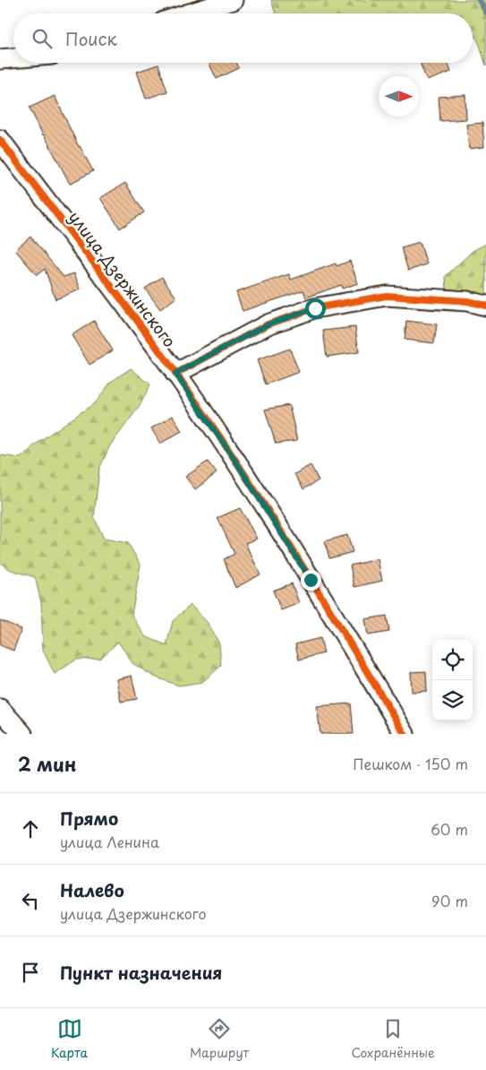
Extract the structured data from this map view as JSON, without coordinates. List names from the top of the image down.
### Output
{
  "streets": {
    "street": ["улица Дзержинского"]
  },
  "north": "right",
  "page": {
    "search": "Поиск",
    "heading": ["2 мин", "Пешком · 150 m"],
    "list": [
      ["Прямо", "улица Ленина", "60 m"],
      ["Налево", "улица Дзержинского", "90 m"],
      "Пункт назначения"
    ],
    "nav": ["Карта", "Маршрут", "Сохранённые"]
  }
}
